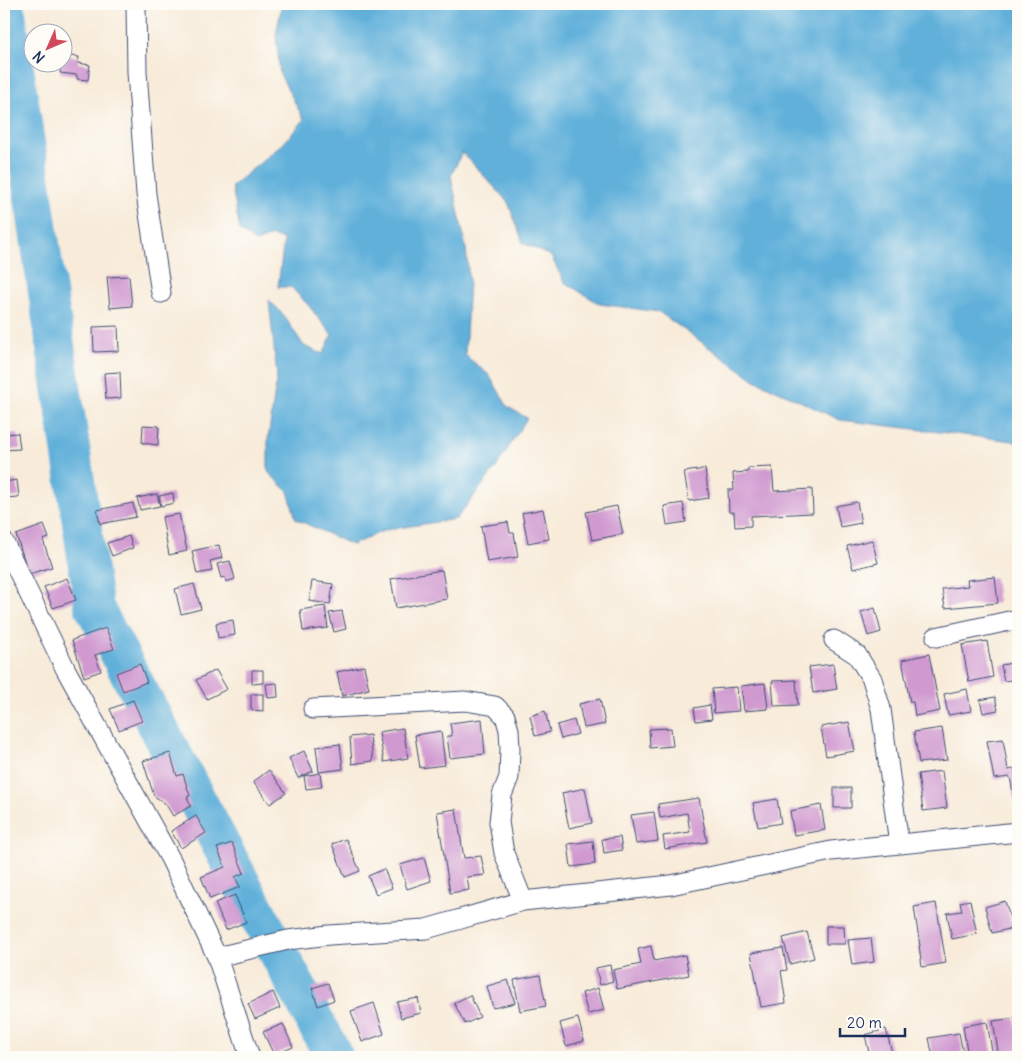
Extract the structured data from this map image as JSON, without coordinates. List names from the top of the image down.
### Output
{
  "scale_bar": "20 m",
  "north": "bottom left"
}
